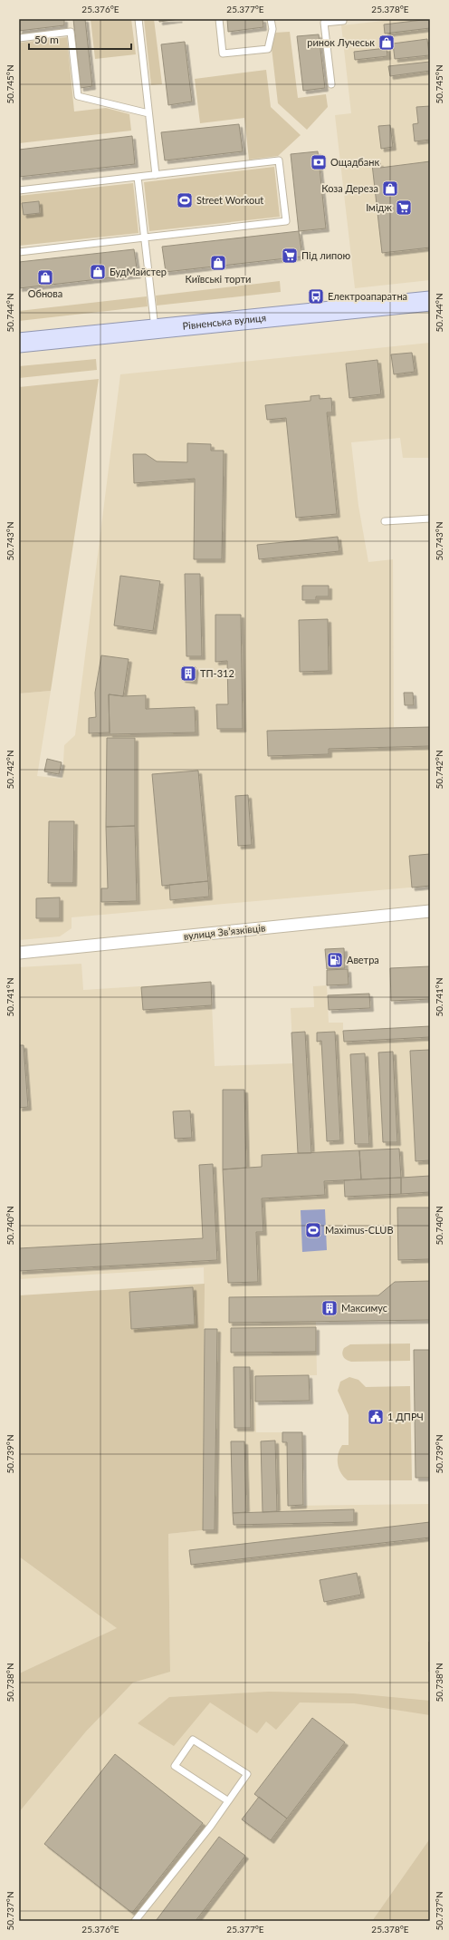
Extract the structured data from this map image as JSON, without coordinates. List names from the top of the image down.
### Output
{
  "streets": {
    "main road": ["Рівненська вулиця"],
    "street": ["вулиця Звʼязківців"]
  },
  "places": {
    "shop": [
      "ринок Лучеськ",
      "Коза Дереза",
      "Київські торти",
      "БудМайстер",
      "Обнова"
    ],
    "bank": ["Ощадбанк"],
    "sports": ["Street Workout", "Maximus-CLUB"],
    "supermarket": ["Імідж", "Під липою"],
    "bus stop": ["Електроапаратна"],
    "building": ["ТП-312", "Максимус"],
    "fuel station": ["Аветра"],
    "public building": ["1 ДПРЧ"]
  },
  "scale_bar": "50 m",
  "coordinates": [
    "25.376°E",
    "25.377°E",
    "25.378°E",
    "50.745°N",
    "50.744°N",
    "50.743°N",
    "50.742°N",
    "50.741°N",
    "50.740°N",
    "50.739°N",
    "50.738°N",
    "50.737°N"
  ]
}
